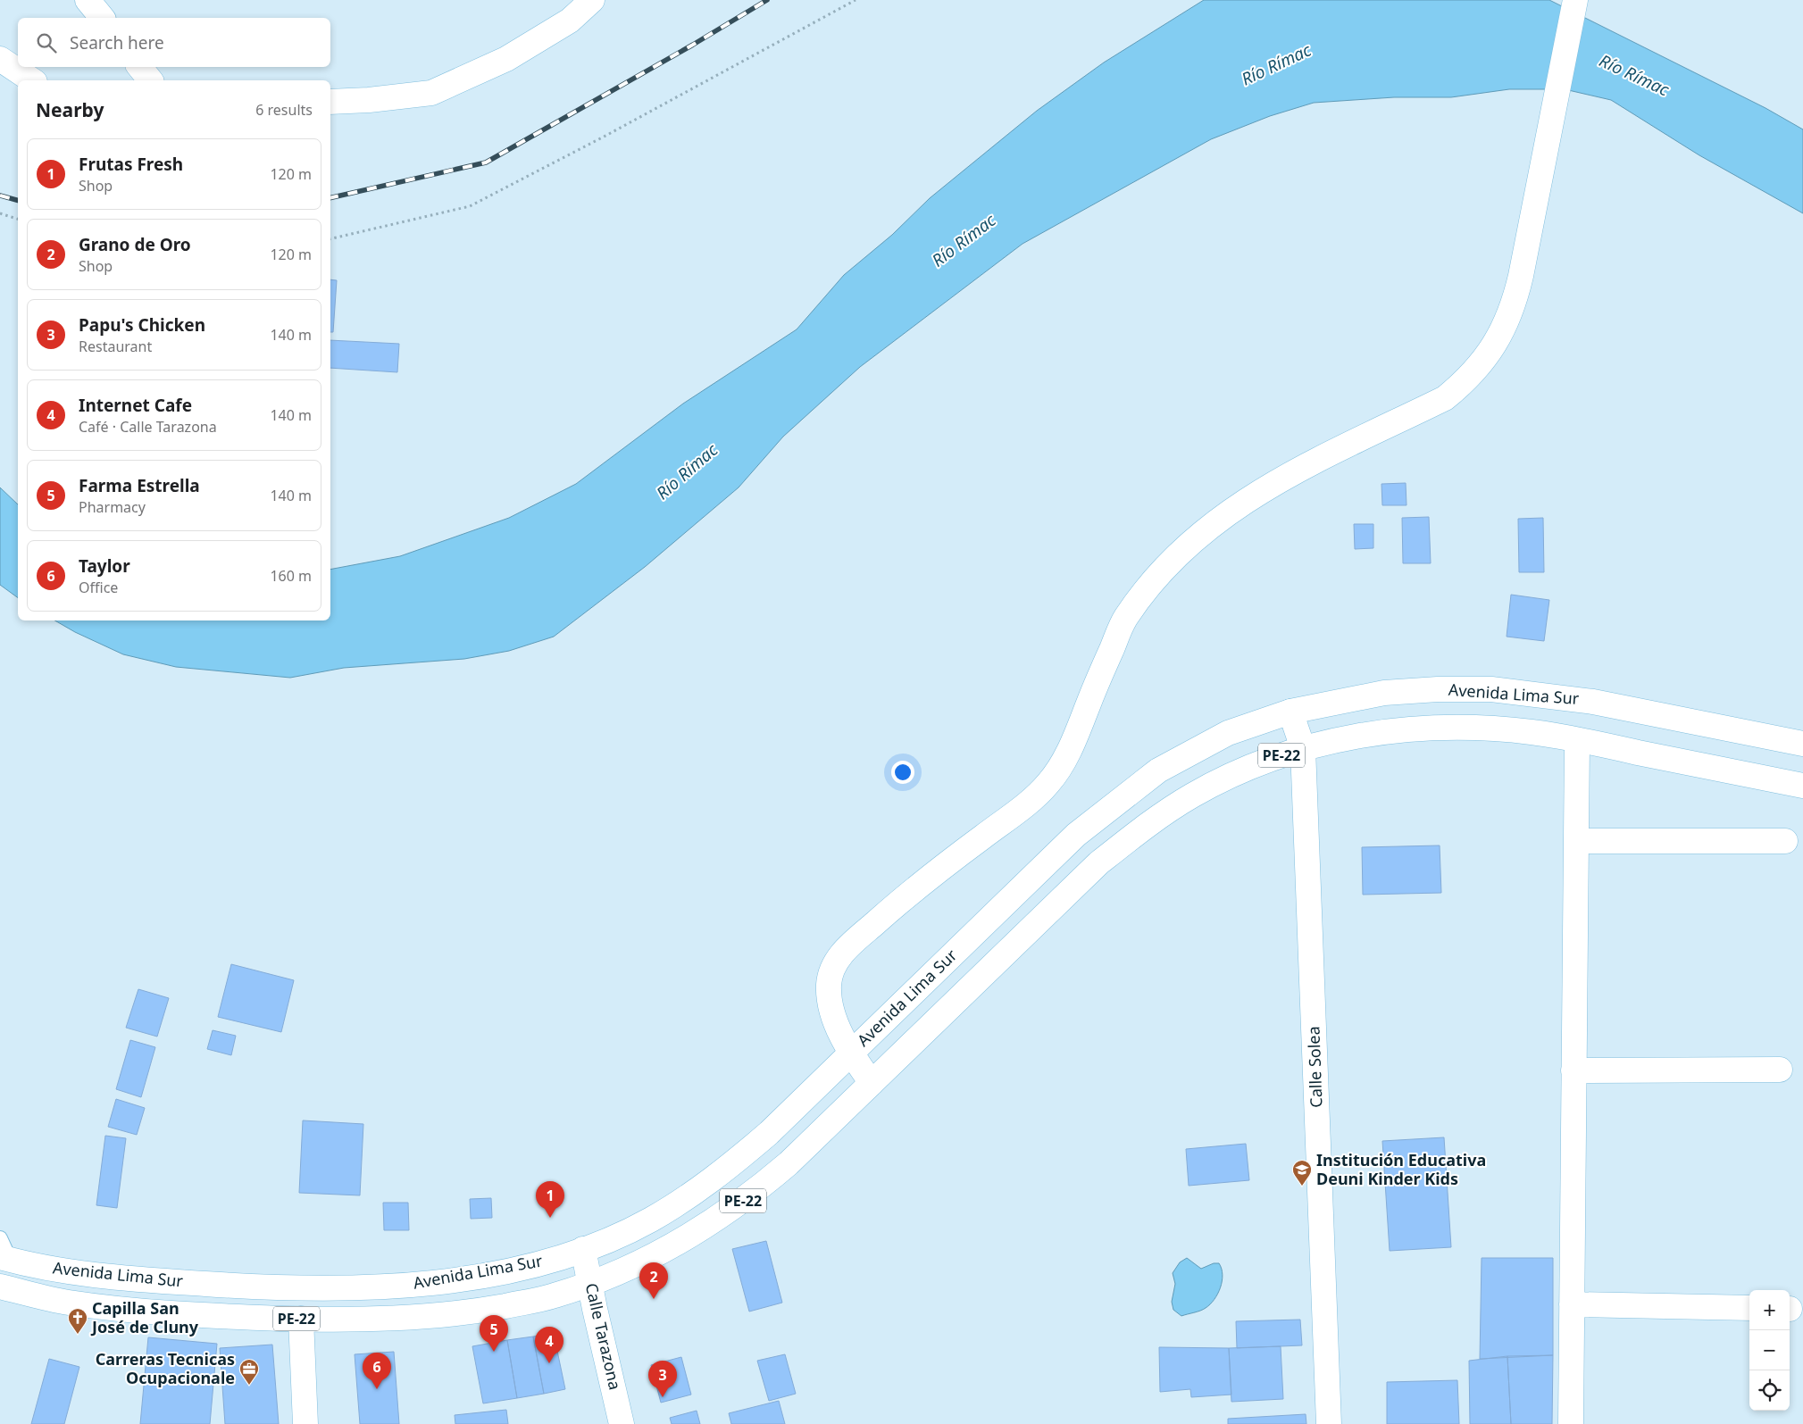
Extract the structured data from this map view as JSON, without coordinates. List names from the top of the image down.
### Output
{
  "streets": {
    "main road": [
      "Avenida Lima Sur",
      "PE-22",
      "Calle Solea",
      "Calle Tarazona"
    ]
  },
  "crossings": [
    ["Avenida Lima Sur", "Calle Solea"],
    ["Avenida Lima Sur", "Calle Tarazona"]
  ],
  "water": ["Río Rímac"],
  "places": {
    "school or university": ["Institución Educativa Deuni Kinder Kids"],
    "church": ["Capilla San José de Cluny"],
    "office": ["Carreras Tecnicas Ocupacionale"]
  },
  "page": {
    "search": "Search here",
    "heading": ["Nearby", "6 results"],
    "list": [
      {
        "mark": "1",
        "name": "Frutas Fresh",
        "note": "Shop",
        "value": "120 m"
      },
      {
        "mark": "2",
        "name": "Grano de Oro",
        "note": "Shop",
        "value": "120 m"
      },
      {
        "mark": "3",
        "name": "Papu's Chicken",
        "note": "Restaurant",
        "value": "140 m"
      },
      {
        "mark": "4",
        "name": "Internet Cafe",
        "note": "Café · Calle Tarazona",
        "value": "140 m"
      },
      {
        "mark": "5",
        "name": "Farma Estrella",
        "note": "Pharmacy",
        "value": "140 m"
      },
      {
        "mark": "6",
        "name": "Taylor",
        "note": "Office",
        "value": "160 m"
      }
    ],
    "pins": [
      "1",
      "2",
      "5",
      "4",
      "6",
      "3"
    ],
    "map_buttons": ["+", "−"]
  }
}
